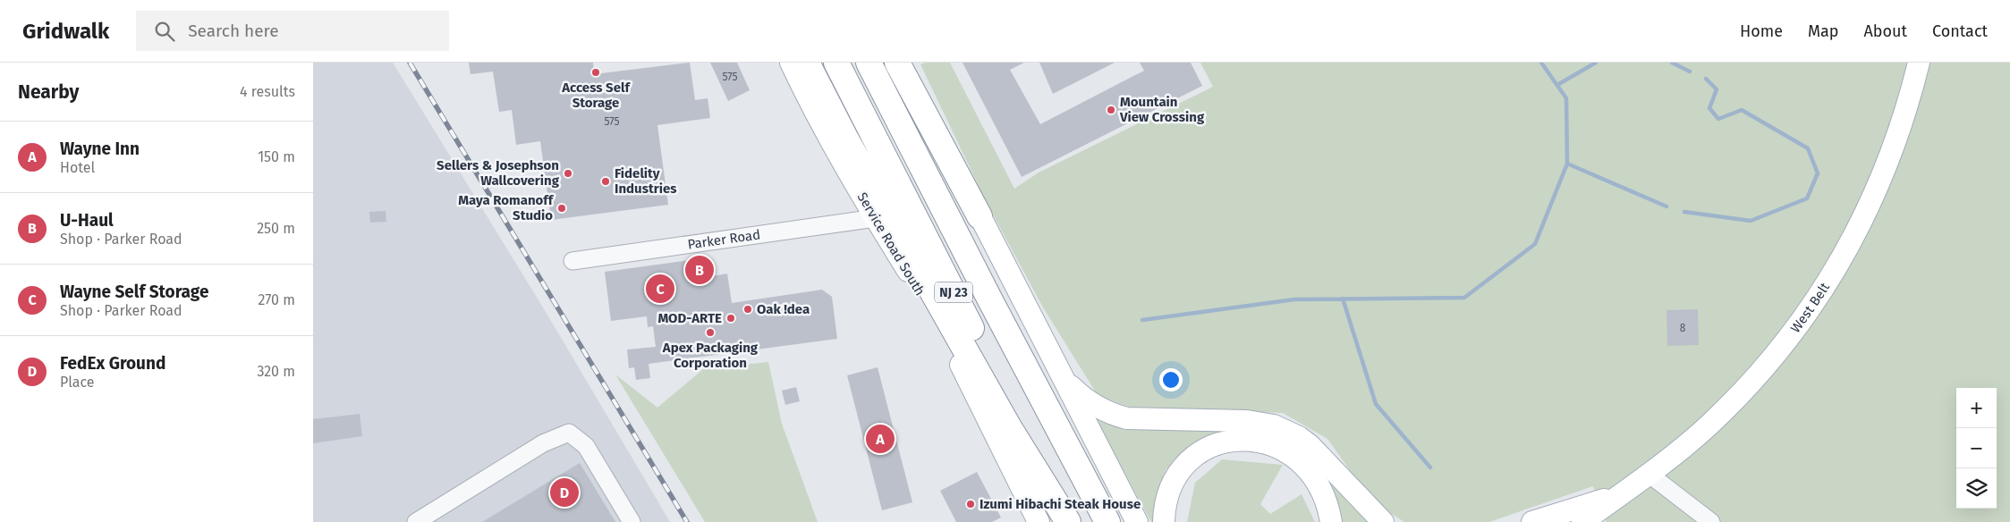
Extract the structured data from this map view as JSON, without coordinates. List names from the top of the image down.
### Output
{
  "streets": {
    "highway": ["NJ 23"],
    "main road": ["Service Road South", "West Belt"],
    "street": ["Parker Road"]
  },
  "crossings": [
    ["Parker Road", "Service Road South"]
  ],
  "places": [
    "Access Self Storage",
    "Mountain View Crossing",
    "Sellers & Josephson Wallcovering",
    "Fidelity Industries",
    "Maya Romanoff Studio",
    "Oak !dea",
    "MOD-ARTE",
    "Apex Packaging Corporation",
    "Izumi Hibachi Steak House"
  ],
  "house_numbers": ["575", "575", "8"],
  "page": {
    "header": "Gridwalk",
    "search": "Search here",
    "nav": [
      "Home",
      "Map",
      "About",
      "Contact"
    ],
    "heading": ["Nearby", "4 results"],
    "list": [
      {
        "mark": "A",
        "name": "Wayne Inn",
        "note": "Hotel",
        "value": "150 m"
      },
      {
        "mark": "B",
        "name": "U-Haul",
        "note": "Shop · Parker Road",
        "value": "250 m"
      },
      {
        "mark": "C",
        "name": "Wayne Self Storage",
        "note": "Shop · Parker Road",
        "value": "270 m"
      },
      {
        "mark": "D",
        "name": "FedEx Ground",
        "note": "Place",
        "value": "320 m"
      }
    ],
    "pins": [
      "B",
      "C",
      "A",
      "D"
    ],
    "map_buttons": ["+", "−"]
  }
}
